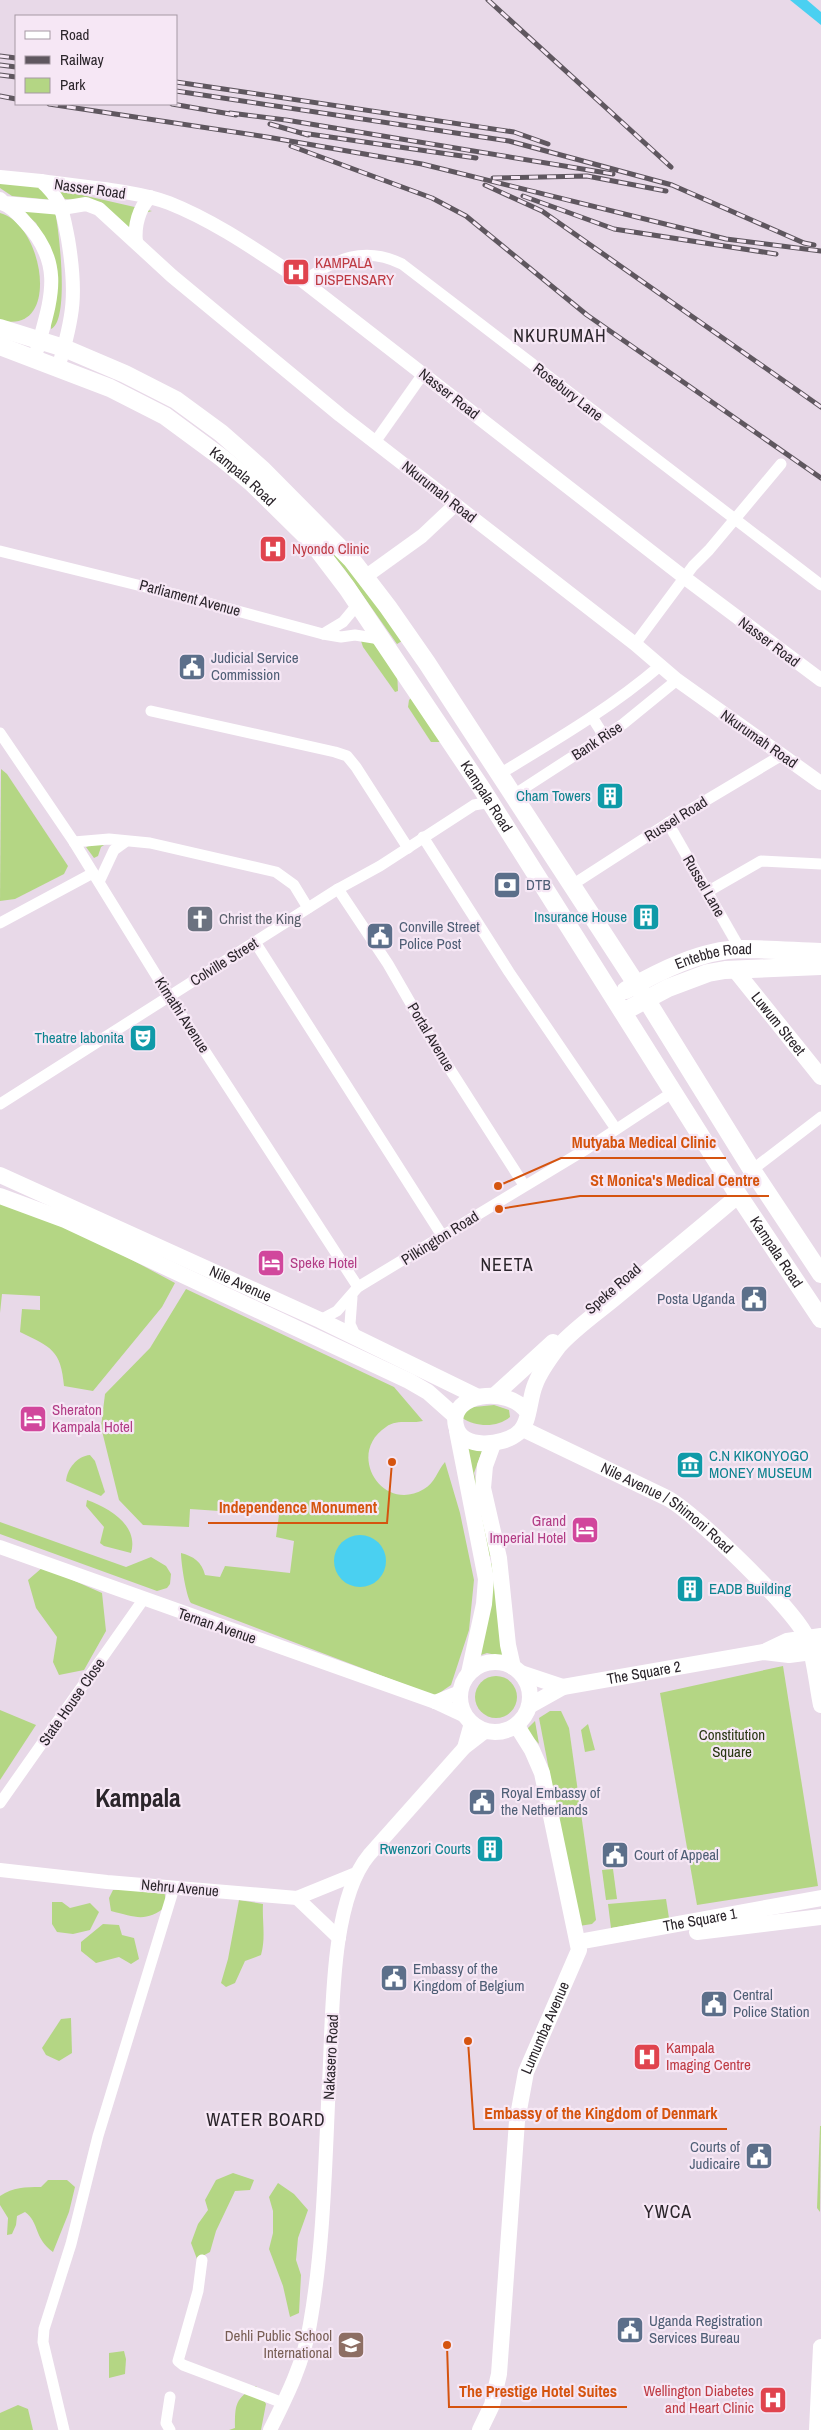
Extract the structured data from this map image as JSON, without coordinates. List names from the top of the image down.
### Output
{
  "streets": {
    "main road": [
      "Kampala Road",
      "Entebbe Road",
      "Luwum Street",
      "Nile Avenue",
      "Speke Road",
      "Nile Avenue / Shimoni Road",
      "The Square 2",
      "The Square 1",
      "Lumumba Avenue"
    ],
    "street": [
      "Nasser Road",
      "Rosebury Lane",
      "Nkurumah Road",
      "Parliament Avenue",
      "Bank Rise",
      "Russel Road",
      "Russel Lane",
      "Colville Street",
      "Kimathi Avenue",
      "Portal Avenue",
      "Pilkington Road",
      "Ternan Avenue",
      "State House Close",
      "Nehru Avenue",
      "Nakasero Road"
    ]
  },
  "crossings": [
    ["Nasser Road", "Rosebury Lane"],
    ["Kampala Road", "Parliament Avenue"],
    ["Kampala Road", "Bank Rise"],
    ["Kampala Road", "Russel Road"],
    ["Kampala Road", "Entebbe Road"],
    ["Kampala Road", "Colville Street"],
    ["Kampala Road", "Pilkington Road"],
    ["Kampala Road", "Speke Road"],
    ["Nkurumah Road", "Bank Rise"],
    ["Nkurumah Road", "Russel Road"],
    ["Russel Road", "Russel Lane"],
    ["Russel Lane", "Entebbe Road"],
    ["Entebbe Road", "Luwum Street"],
    ["Colville Street", "Kimathi Avenue"],
    ["Colville Street", "Portal Avenue"],
    ["Kimathi Avenue", "Pilkington Road"],
    ["Portal Avenue", "Pilkington Road"],
    ["Nile Avenue", "Speke Road"],
    ["Nile Avenue", "Nile Avenue / Shimoni Road"],
    ["Speke Road", "Nile Avenue / Shimoni Road"],
    ["Nile Avenue / Shimoni Road", "The Square 2"],
    ["Ternan Avenue", "The Square 2"],
    ["Ternan Avenue", "State House Close"],
    ["Ternan Avenue", "Nakasero Road"],
    ["The Square 2", "Nakasero Road"],
    ["Nehru Avenue", "Nakasero Road"],
    ["The Square 1", "Lumumba Avenue"]
  ],
  "districts": [
    "NKURUMAH",
    "NEETA",
    "Kampala",
    "WATER BOARD",
    "YWCA"
  ],
  "parks": ["Constitution Square"],
  "places": {
    "hospital": [
      "KAMPALA DISPENSARY",
      "Nyondo Clinic",
      "Kampala Imaging Centre",
      "Wellington Diabetes and Heart Clinic"
    ],
    "public building": [
      "Judicial Service Commission",
      "Conville Street Police Post",
      "Posta Uganda",
      "Royal Embassy of the Netherlands",
      "Court of Appeal",
      "Embassy of the Kingdom of Belgium",
      "Central Police Station",
      "Courts of Judicaire",
      "Uganda Registration Services Bureau"
    ],
    "building": [
      "Cham Towers",
      "Insurance House",
      "EADB Building",
      "Rwenzori Courts"
    ],
    "bank": ["DTB"],
    "church": ["Christ the King"],
    "theatre": ["Theatre labonita"],
    "other": [
      "Mutyaba Medical Clinic",
      "St Monica's Medical Centre",
      "Independence Monument",
      "Embassy of the Kingdom of Denmark",
      "The Prestige Hotel Suites"
    ],
    "hotel": ["Speke Hotel", "Sheraton Kampala Hotel", "Grand Imperial Hotel"],
    "museum": ["C.N KIKONYOGO MONEY MUSEUM"],
    "school or university": ["Dehli Public School International"]
  },
  "legend": ["Road", "Railway", "Park"]
}
